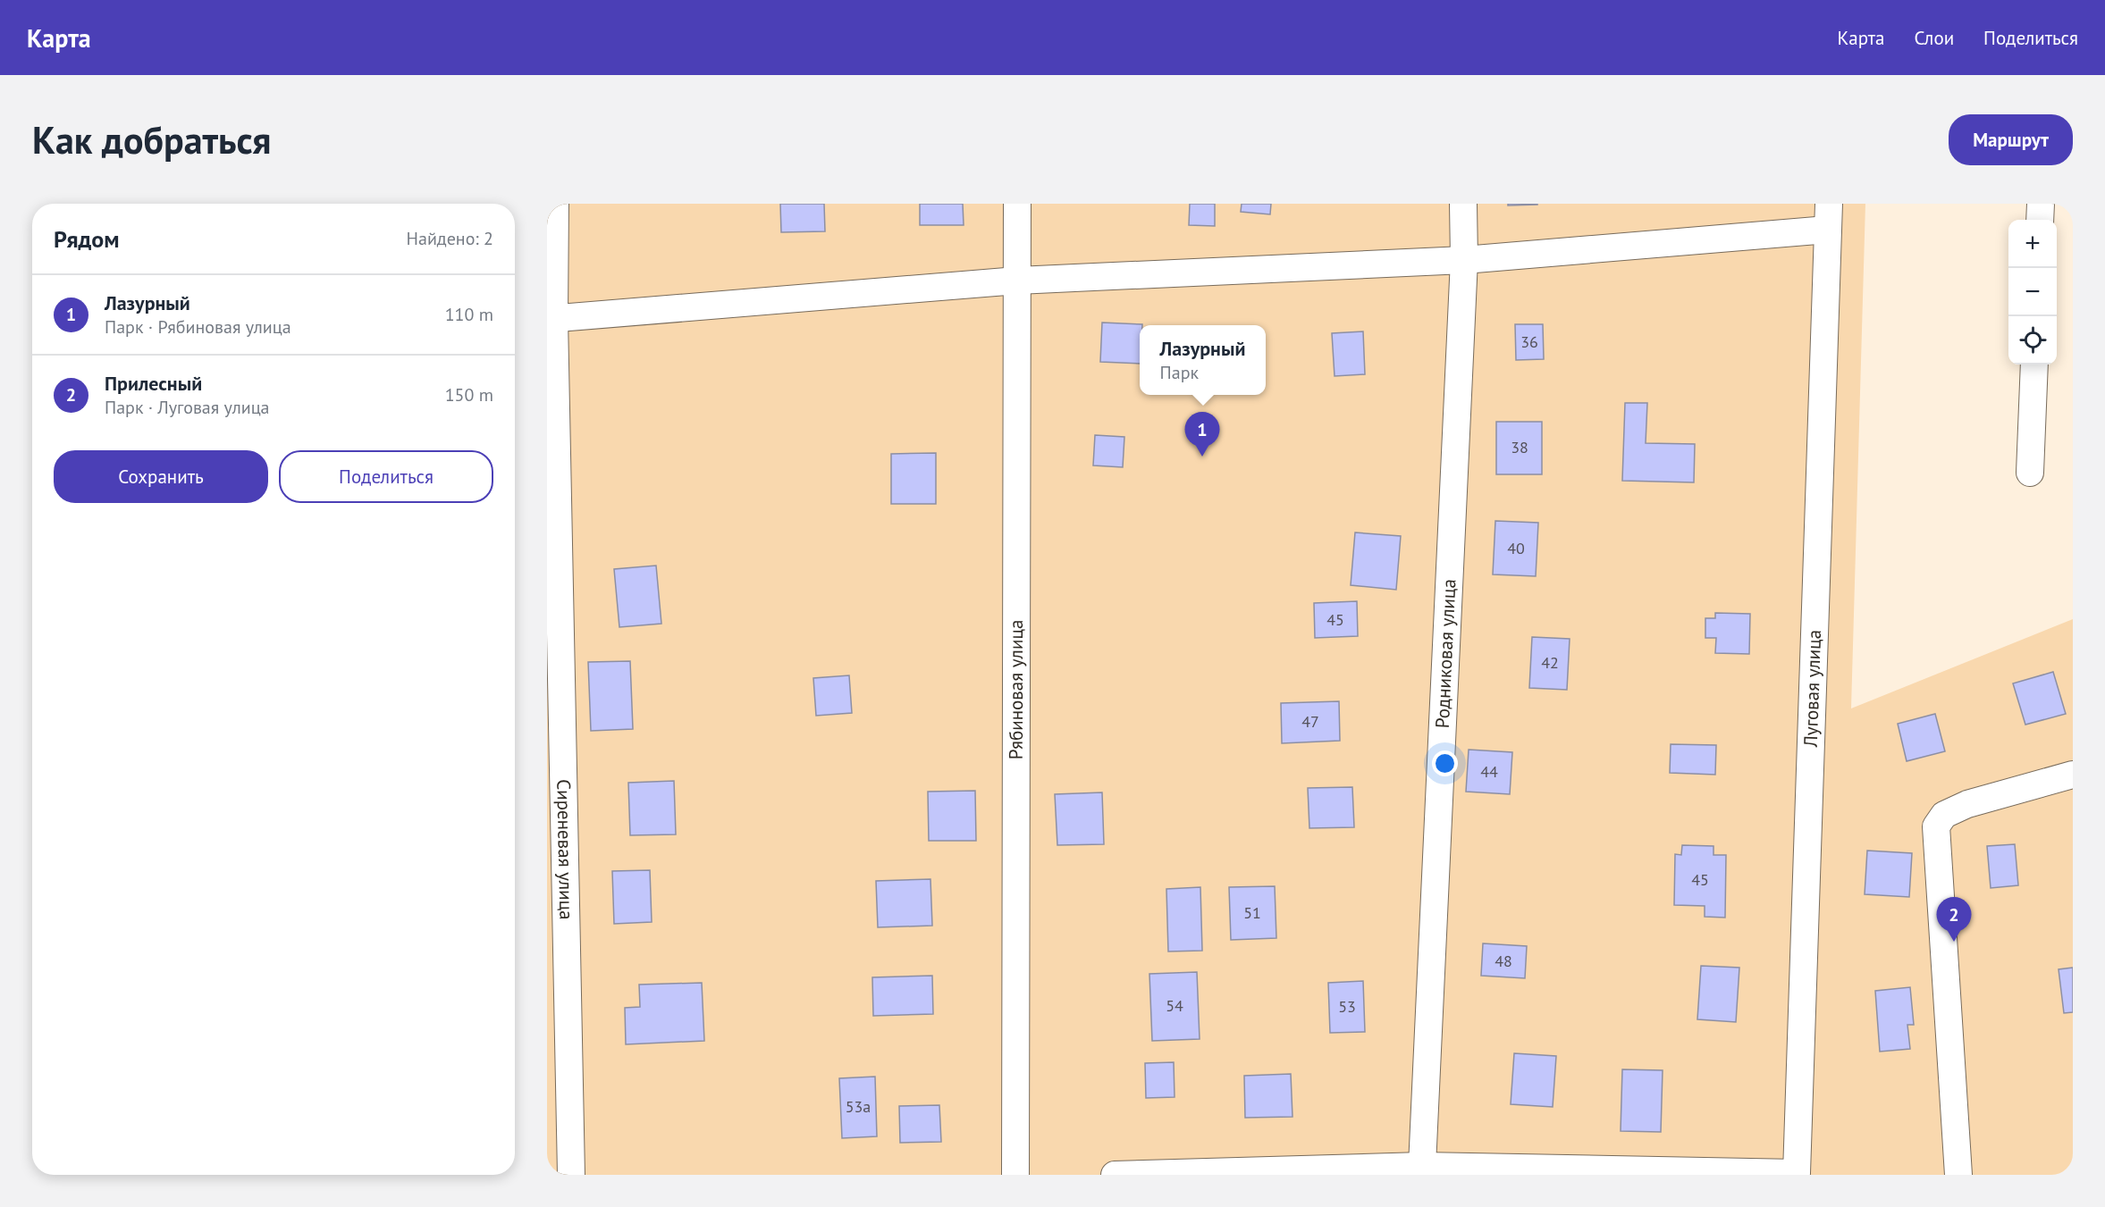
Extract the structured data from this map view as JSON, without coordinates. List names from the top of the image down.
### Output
{
  "streets": {
    "street": [
      "Родниковая улица",
      "Луговая улица",
      "Рябиновая улица",
      "Сиреневая улица"
    ]
  },
  "crossings": [
    ["Родниковая улица", "Луговая улица"]
  ],
  "house_numbers": [
    "36",
    "38",
    "40",
    "45",
    "42",
    "47",
    "44",
    "45",
    "51",
    "48",
    "54",
    "53",
    "53а"
  ],
  "page": {
    "header": "Карта",
    "nav": ["Карта", "Слои", "Поделиться"],
    "buttons": [
      "Маршрут",
      ["Сохранить", "Поделиться"]
    ],
    "title": "Как добраться",
    "heading": ["Рядом", "Найдено: 2"],
    "map_buttons": ["+", "−"],
    "list": [
      {
        "mark": "1",
        "name": "Лазурный",
        "note": "Парк · Рябиновая улица",
        "value": "110 m"
      },
      {
        "mark": "2",
        "name": "Прилесный",
        "note": "Парк · Луговая улица",
        "value": "150 m"
      }
    ],
    "popup": ["Лазурный", "Парк"],
    "pins": ["1", "2"]
  }
}
